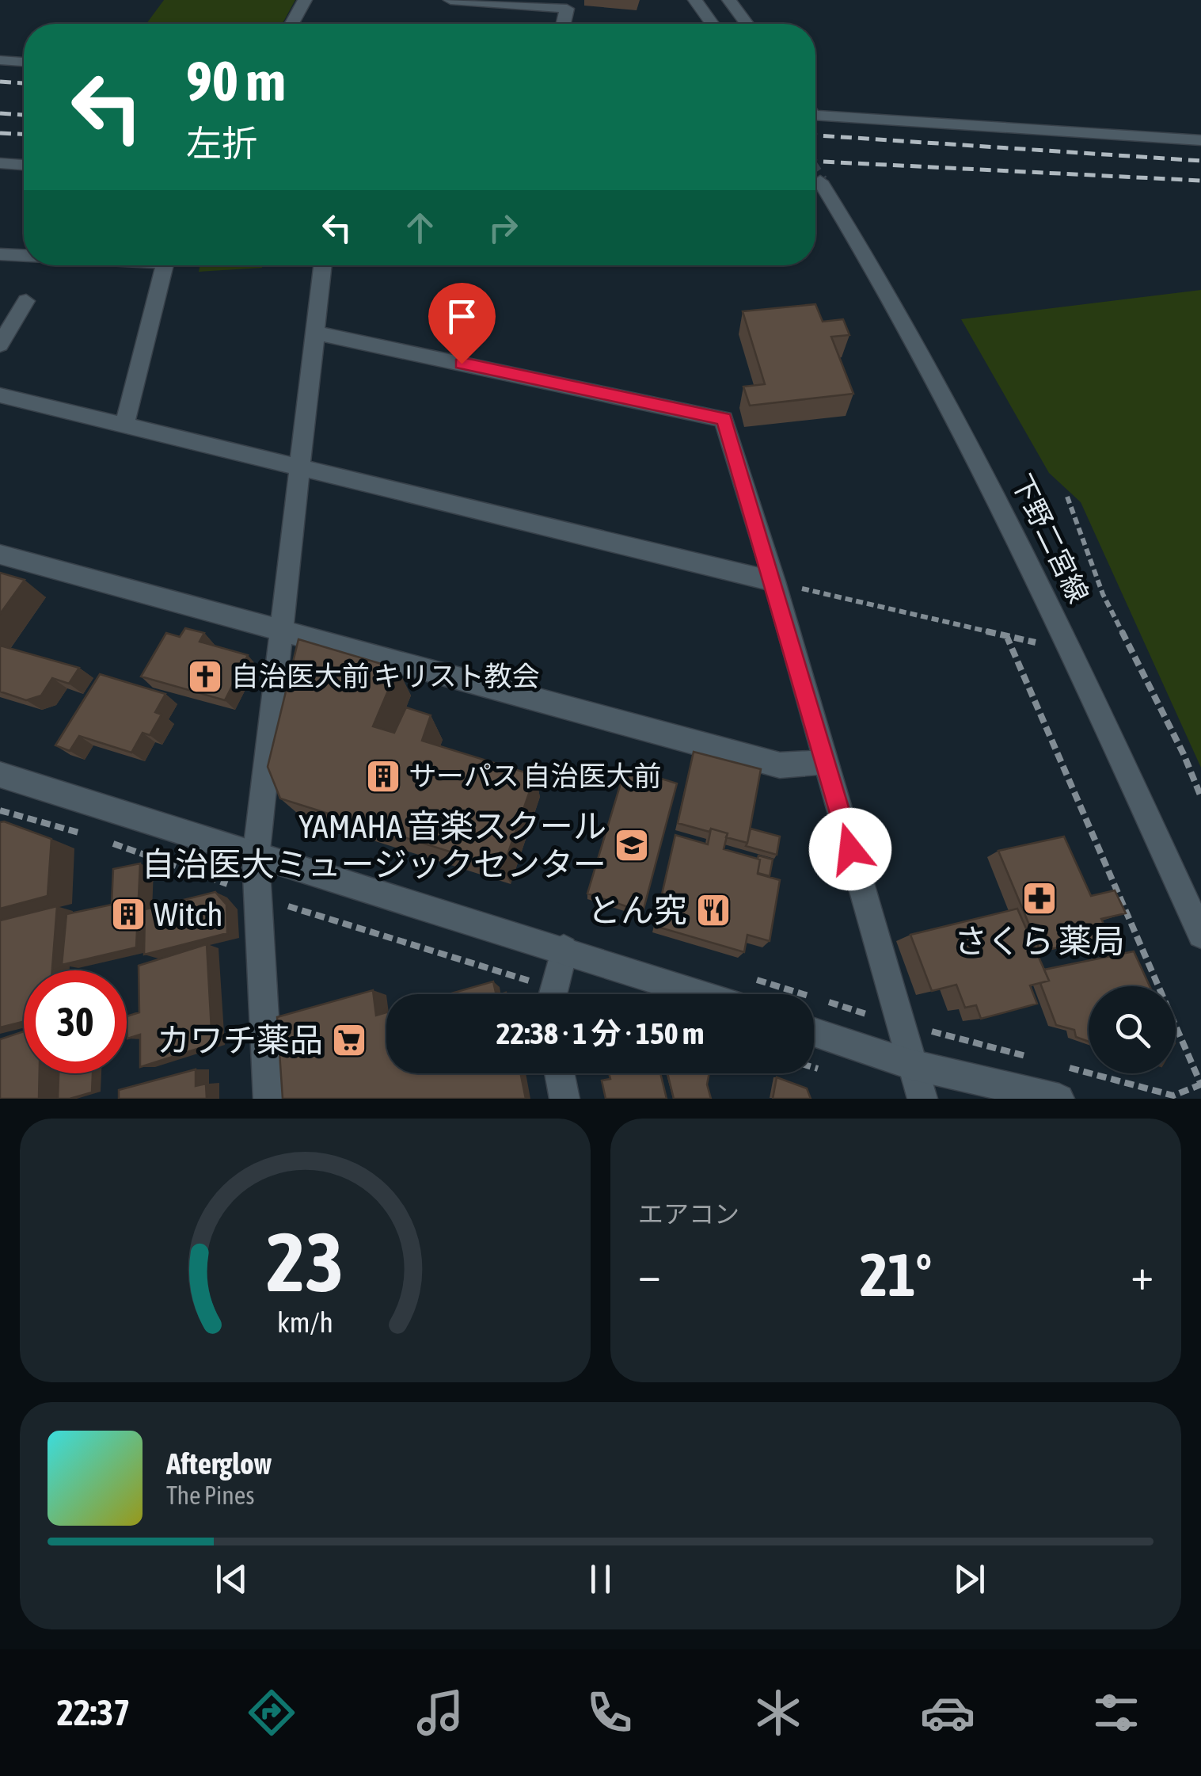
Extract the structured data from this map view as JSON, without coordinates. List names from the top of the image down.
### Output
{
  "streets": {
    "street": ["下野二宮線"]
  },
  "places": {
    "church": ["自治医大前 キリスト教会"],
    "building": ["サーパス 自治医大前", "Witch"],
    "school or university": ["YAMAHA 音楽スクール 自治医大ミュージックセンター"],
    "pharmacy": ["さくら 薬局"],
    "restaurant": ["とん究"],
    "supermarket": ["カワチ薬品"]
  },
  "page": {
    "turn": ["90 m", "左折"],
    "limit": "30",
    "trip": "22:38 · 1 分 · 150 m",
    "tile": "エアコン",
    "heat": ["−", "21°", "+"],
    "song": ["Afterglow", "The Pines"],
    "tabs": "22:37",
    "gauge": ["23", "km/h"]
  }
}
